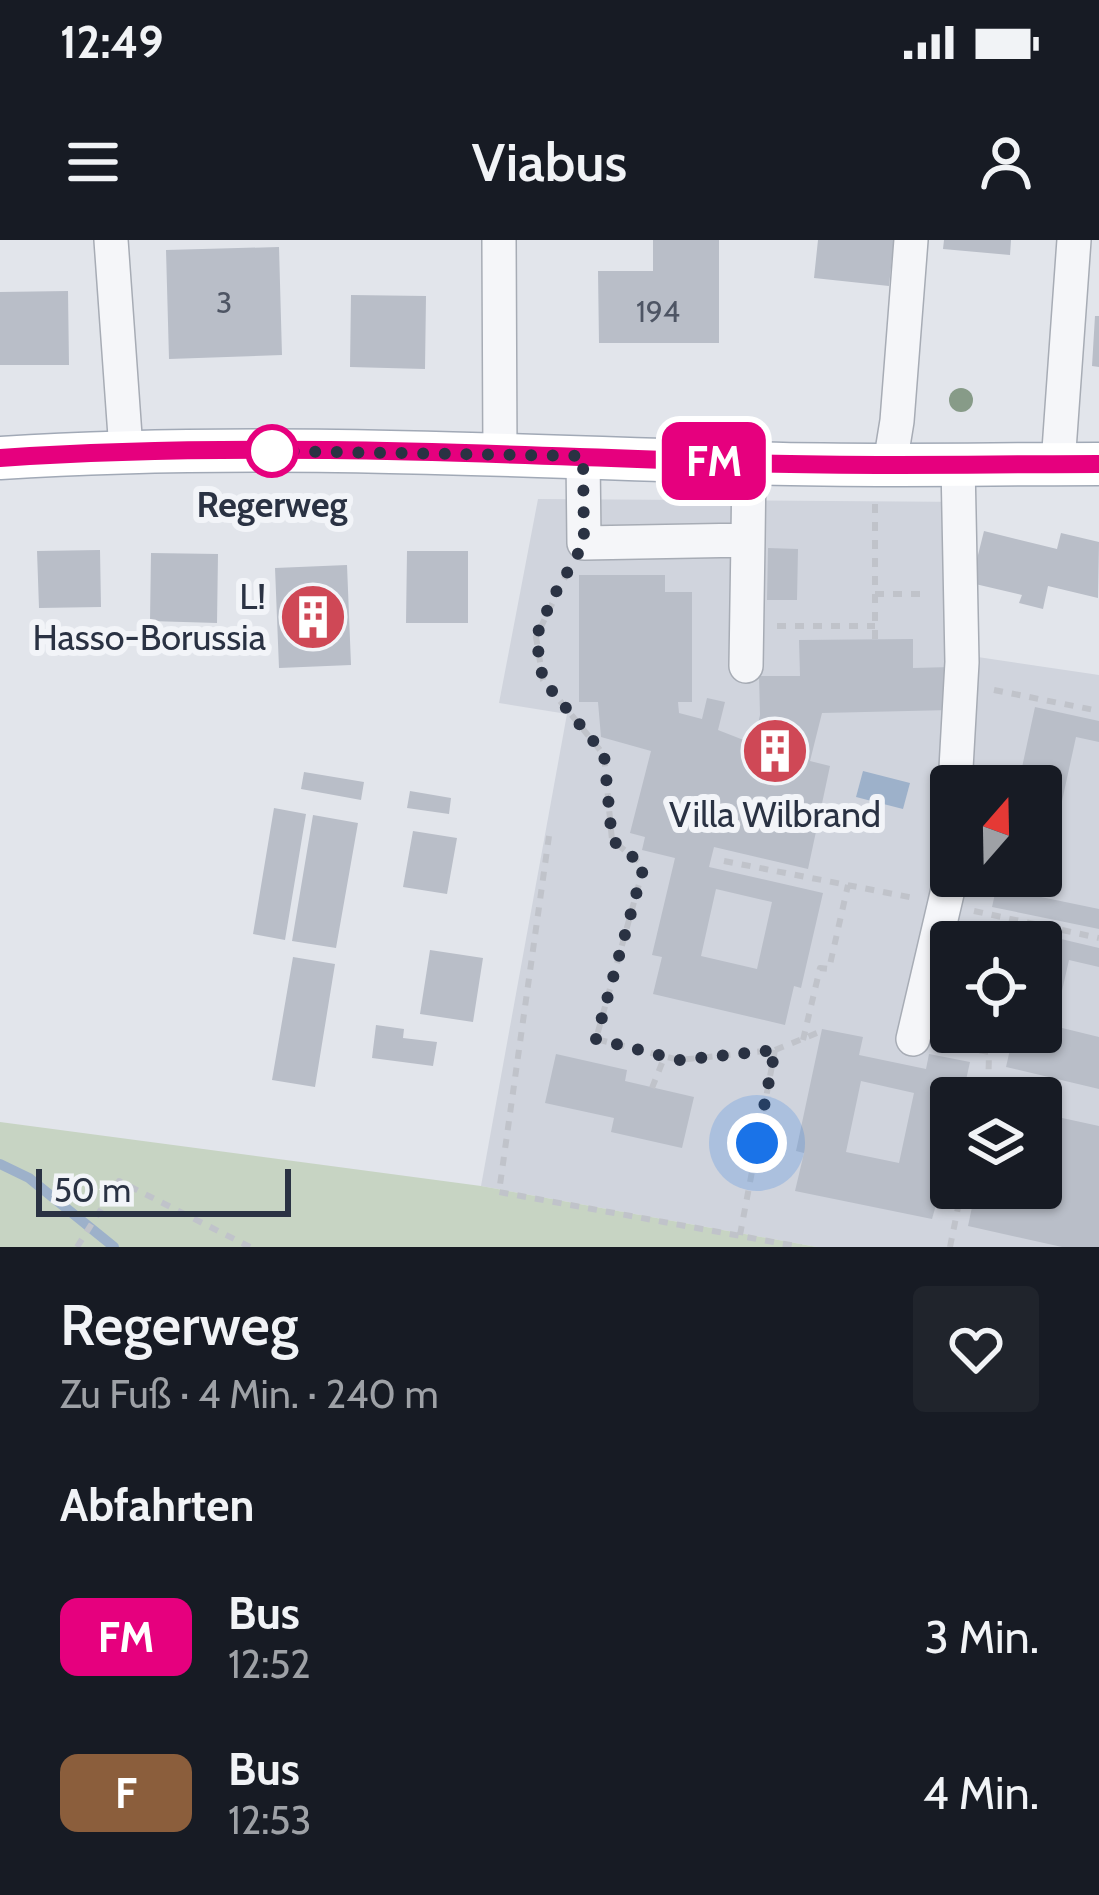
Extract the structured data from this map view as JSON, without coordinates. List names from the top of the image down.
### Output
{
  "places": {
    "other": ["Regerweg"],
    "building": ["L! Hasso-Borussia", "Villa Wilbrand"]
  },
  "lines": ["bus line FM"],
  "house_numbers": ["3", "194"],
  "scale_bar": "50 m",
  "north": "top",
  "page": {
    "status": "12:49",
    "header": "Viabus",
    "on_map": "FM",
    "scale": "50 m",
    "heading": [
      ["Regerweg", "Zu Fuß · 4 Min. · 240 m"],
      "Abfahrten"
    ],
    "list": [
      {
        "mark": "FM",
        "name": "Bus",
        "note": "12:52",
        "value": "3 Min."
      },
      {
        "mark": "F",
        "name": "Bus",
        "note": "12:53",
        "value": "4 Min."
      }
    ]
  }
}
